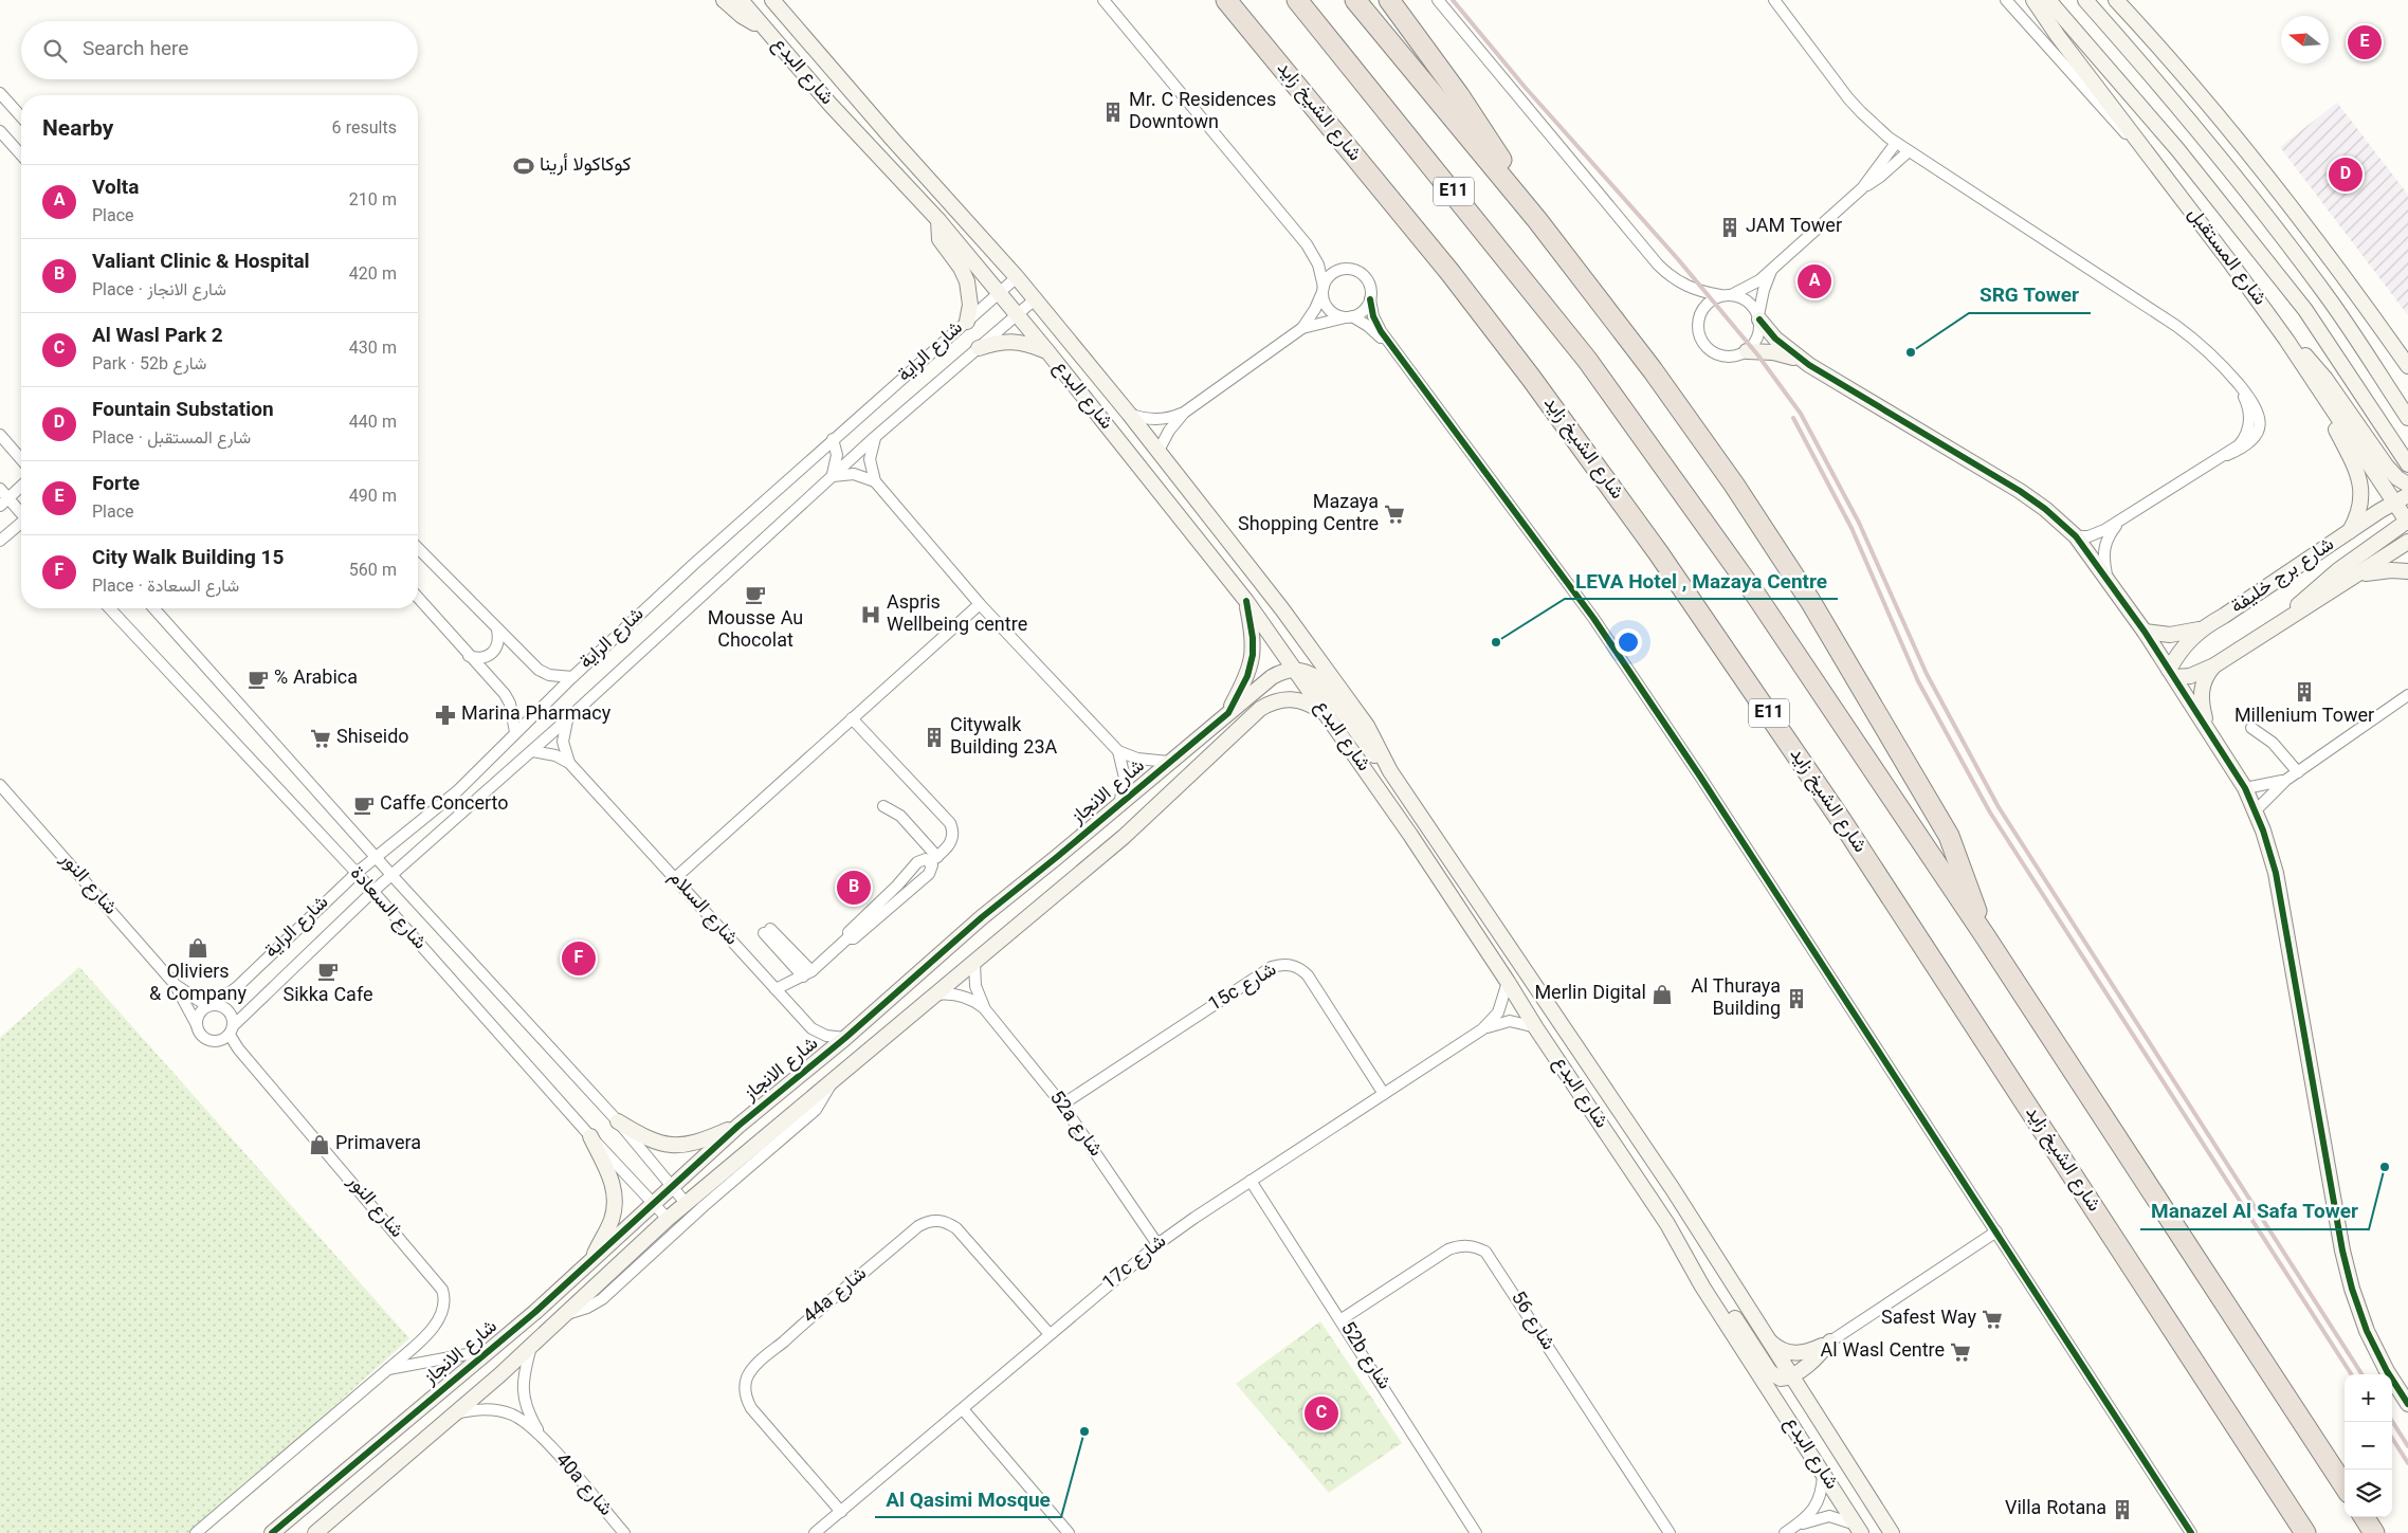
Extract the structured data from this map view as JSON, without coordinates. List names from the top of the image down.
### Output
{
  "streets": {
    "highway": ["شارع الشيخ زايد", "E11"],
    "street": [
      "شارع البدع",
      "شارع المستقبل",
      "شارع الراية",
      "شارع برج خليفة",
      "شارع الانجاز",
      "شارع النور",
      "شارع السعادة",
      "شارع السلام",
      "15c شارع",
      "52a شارع",
      "17c شارع",
      "44a شارع",
      "شارع 56",
      "52b شارع",
      "40a شارع"
    ]
  },
  "crossings": [
    ["شارع البدع", "شارع الراية"],
    ["شارع البدع", "شارع الانجاز"],
    ["شارع البدع", "17c شارع"],
    ["شارع المستقبل", "شارع برج خليفة"],
    ["شارع الراية", "شارع النور"],
    ["شارع الراية", "شارع السعادة"],
    ["شارع الراية", "شارع السلام"],
    ["شارع الانجاز", "شارع السعادة"],
    ["شارع الانجاز", "شارع السلام"],
    ["شارع الانجاز", "52a شارع"],
    ["شارع الانجاز", "40a شارع"],
    ["15c شارع", "52a شارع"],
    ["15c شارع", "17c شارع"],
    ["52a شارع", "17c شارع"],
    ["17c شارع", "44a شارع"],
    ["17c شارع", "52b شارع"],
    ["شارع 56", "52b شارع"]
  ],
  "places": {
    "building": [
      "Mr. C Residences Downtown",
      "JAM Tower",
      "Millenium Tower",
      "Citywalk Building 23A",
      "Al Thuraya Building",
      "Villa Rotana"
    ],
    "sports": ["كوكاكولا أرينا"],
    "other": [
      "SRG Tower",
      "LEVA Hotel , Mazaya Centre",
      "Manazel Al Safa Tower",
      "Al Qasimi Mosque"
    ],
    "supermarket": [
      "Mazaya Shopping Centre",
      "Shiseido",
      "Safest Way",
      "Al Wasl Centre"
    ],
    "cafe": [
      "Mousse Au Chocolat",
      "% Arabica",
      "Caffe Concerto",
      "Sikka Cafe"
    ],
    "hospital": ["Aspris Wellbeing centre"],
    "pharmacy": ["Marina Pharmacy"],
    "shop": ["Oliviers & Company", "Merlin Digital", "Primavera"]
  },
  "north": "left",
  "page": {
    "search": "Search here",
    "pins": [
      "E",
      "D",
      "A",
      "B",
      "F",
      "C"
    ],
    "heading": ["Nearby", "6 results"],
    "list": [
      {
        "mark": "A",
        "name": "Volta",
        "note": "Place",
        "value": "210 m"
      },
      {
        "mark": "B",
        "name": "Valiant Clinic & Hospital",
        "note": "Place · شارع الانجاز",
        "value": "420 m"
      },
      {
        "mark": "C",
        "name": "Al Wasl Park 2",
        "note": "Park · 52b شارع",
        "value": "430 m"
      },
      {
        "mark": "D",
        "name": "Fountain Substation",
        "note": "Place · شارع المستقبل",
        "value": "440 m"
      },
      {
        "mark": "E",
        "name": "Forte",
        "note": "Place",
        "value": "490 m"
      },
      {
        "mark": "F",
        "name": "City Walk Building 15",
        "note": "Place · شارع السعادة",
        "value": "560 m"
      }
    ],
    "map_buttons": ["+", "−"]
  }
}
